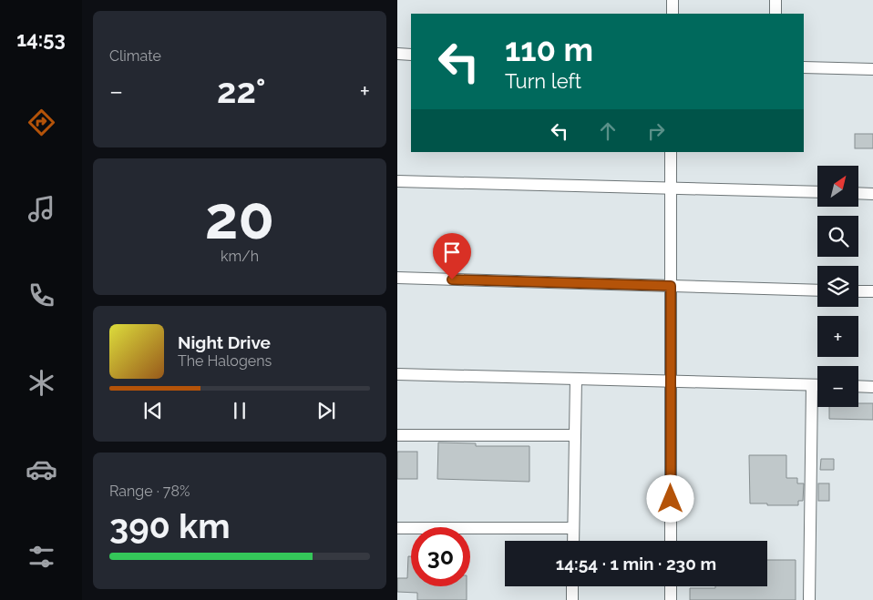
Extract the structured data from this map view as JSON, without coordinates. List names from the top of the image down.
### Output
{
  "north": "top right",
  "page": {
    "tabs": "14:53",
    "tile": [
      "Climate",
      ["20", "km/h"],
      ["Range · 78%", "390 km"]
    ],
    "turn": ["110 m", "Turn left"],
    "heat": ["−", "22°", "+"],
    "map_buttons": ["+", "−"],
    "song": ["Night Drive", "The Halogens"],
    "limit": "30",
    "trip": "14:54 · 1 min · 230 m"
  }
}
